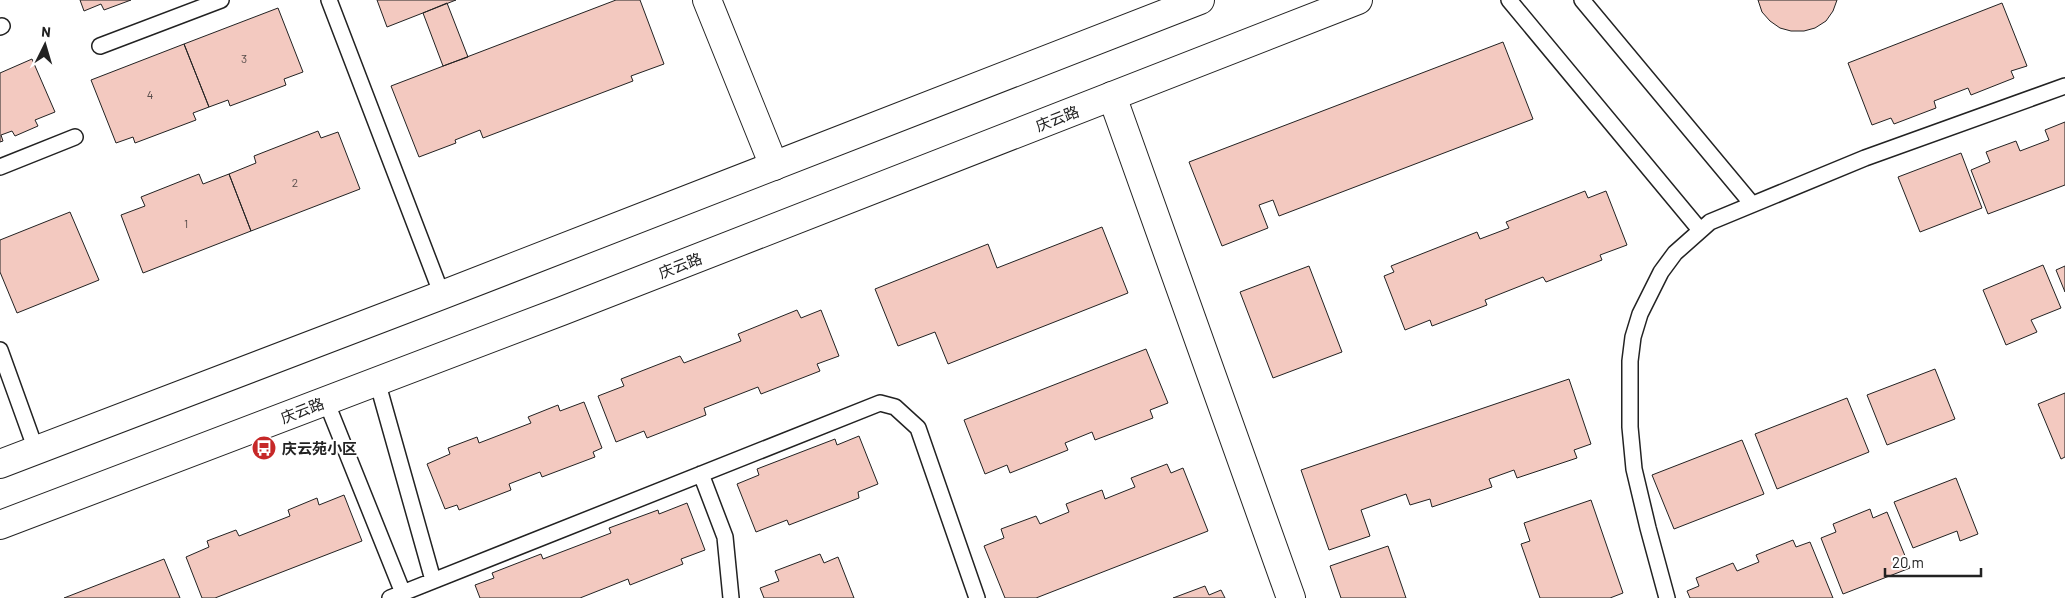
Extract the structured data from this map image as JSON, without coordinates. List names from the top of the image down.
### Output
{
  "streets": {
    "main road": ["庆云路"]
  },
  "places": {
    "bus stop": ["庆云苑小区"]
  },
  "house_numbers": [
    "3",
    "4",
    "2",
    "1"
  ],
  "scale_bar": "20 m",
  "north": "top"
}
